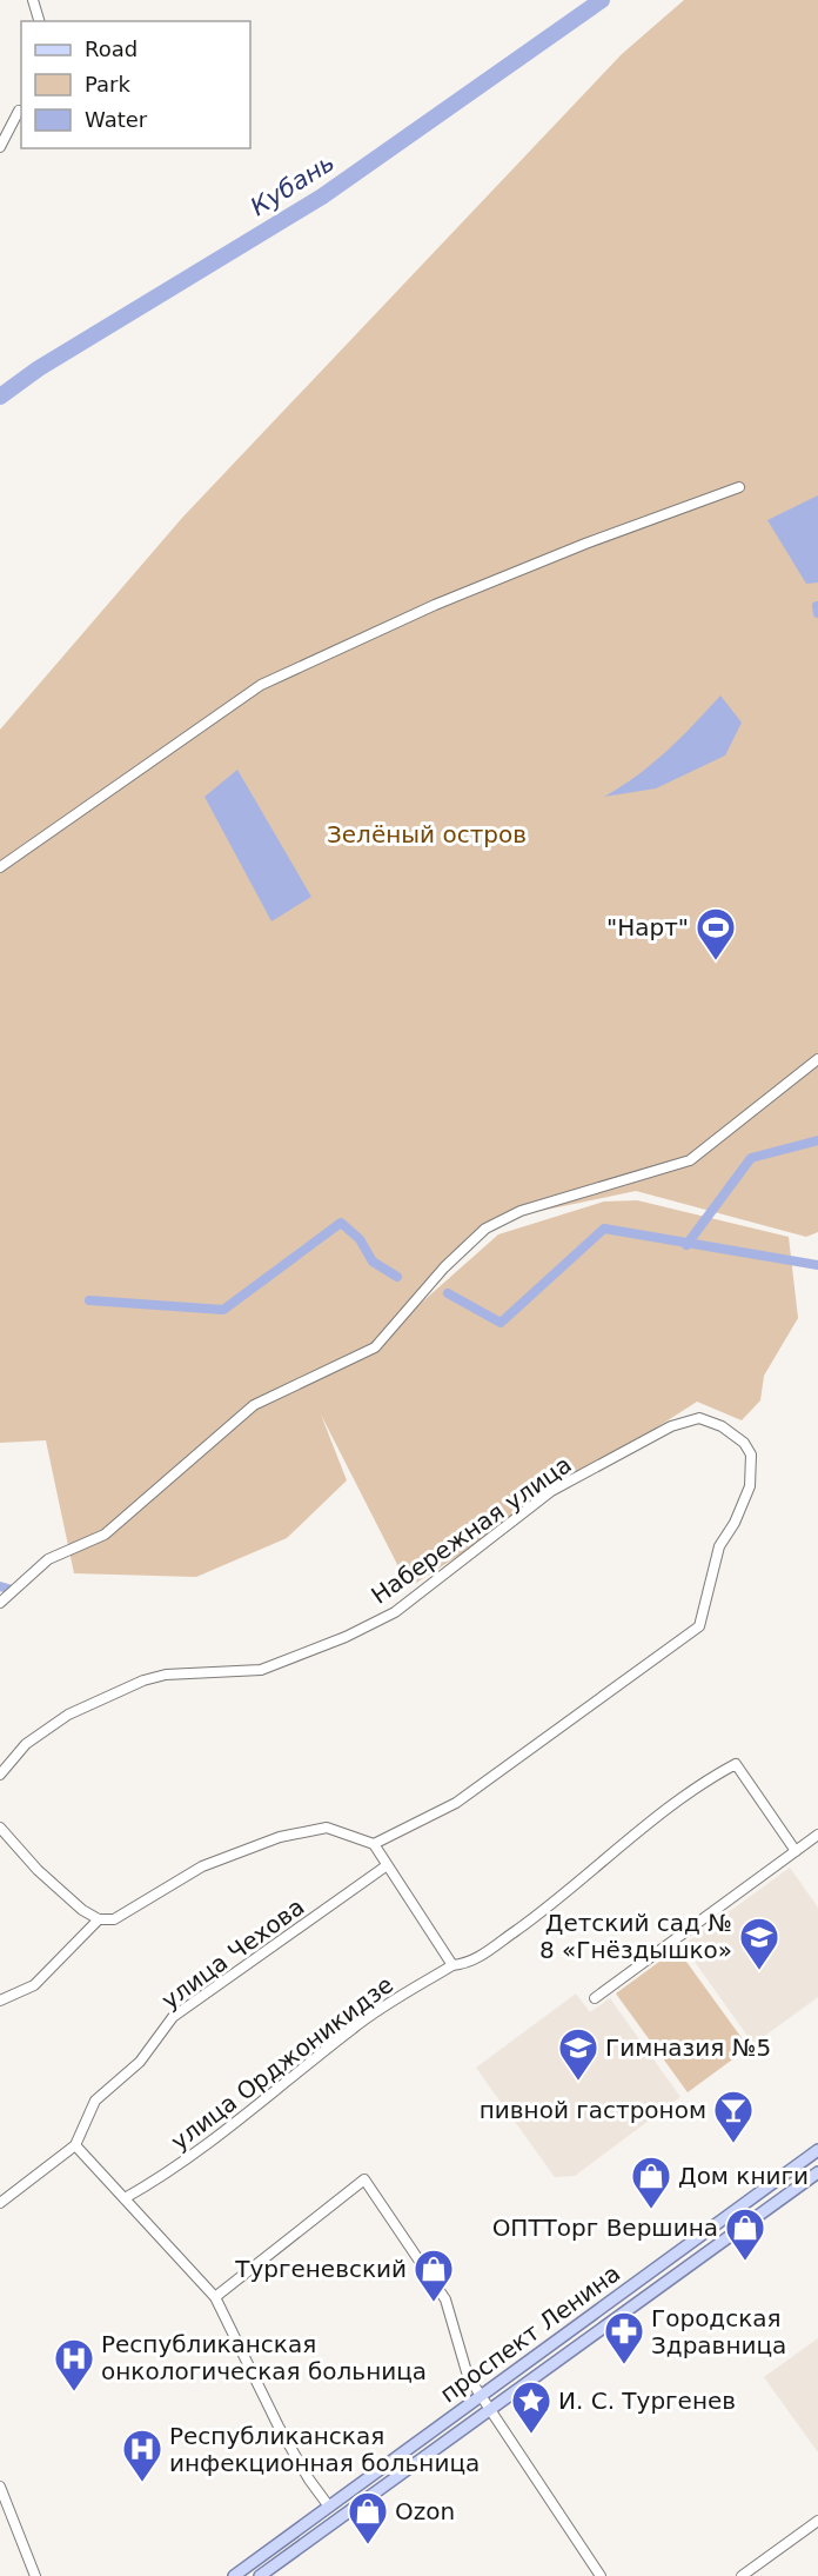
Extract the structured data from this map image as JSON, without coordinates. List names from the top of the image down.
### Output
{
  "streets": {
    "main road": ["проспект Ленина"],
    "street": ["Набережная улица", "улица Чехова", "улица Орджоникидзе"]
  },
  "water": ["Кубань"],
  "parks": ["Зелёный остров"],
  "places": {
    "sports": ["\"Нарт\""],
    "school or university": ["Детский сад № 8 «Гнёздышко»", "Гимназия №5"],
    "bar": ["пивной гастроном"],
    "shop": [
      "Дом книги",
      "ОПТТорг Вершина",
      "Тургеневский",
      "Ozon"
    ],
    "pharmacy": ["Городская Здравница"],
    "hospital": ["Республиканская онкологическая больница", "Республиканская инфекционная больница"],
    "place": ["И. С. Тургенев"]
  },
  "legend": ["Road", "Park", "Water"]
}
